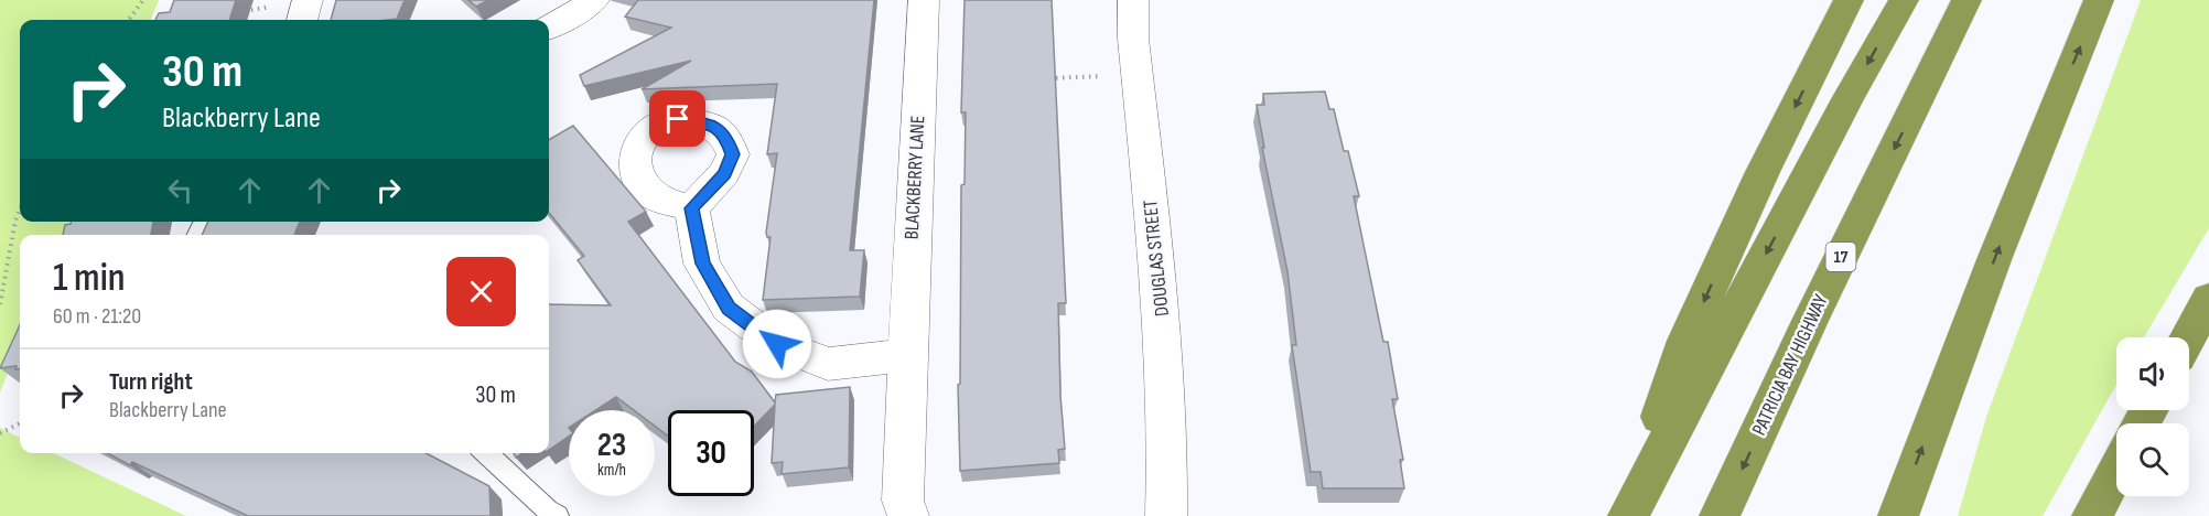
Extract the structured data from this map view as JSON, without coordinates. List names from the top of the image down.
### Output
{
  "streets": {
    "highway": ["17", "PATRICIA BAY HIGHWAY"],
    "street": ["BLACKBERRY LANE", "DOUGLAS STREET"]
  },
  "page": {
    "turn": ["30 m", "Blackberry Lane"],
    "heading": ["1 min", "60 m · 21:20"],
    "list": [
      {
        "name": "Turn right",
        "note": "Blackberry Lane",
        "value": "30 m"
      }
    ],
    "speed": "23 km/h",
    "limit": "30"
  }
}
